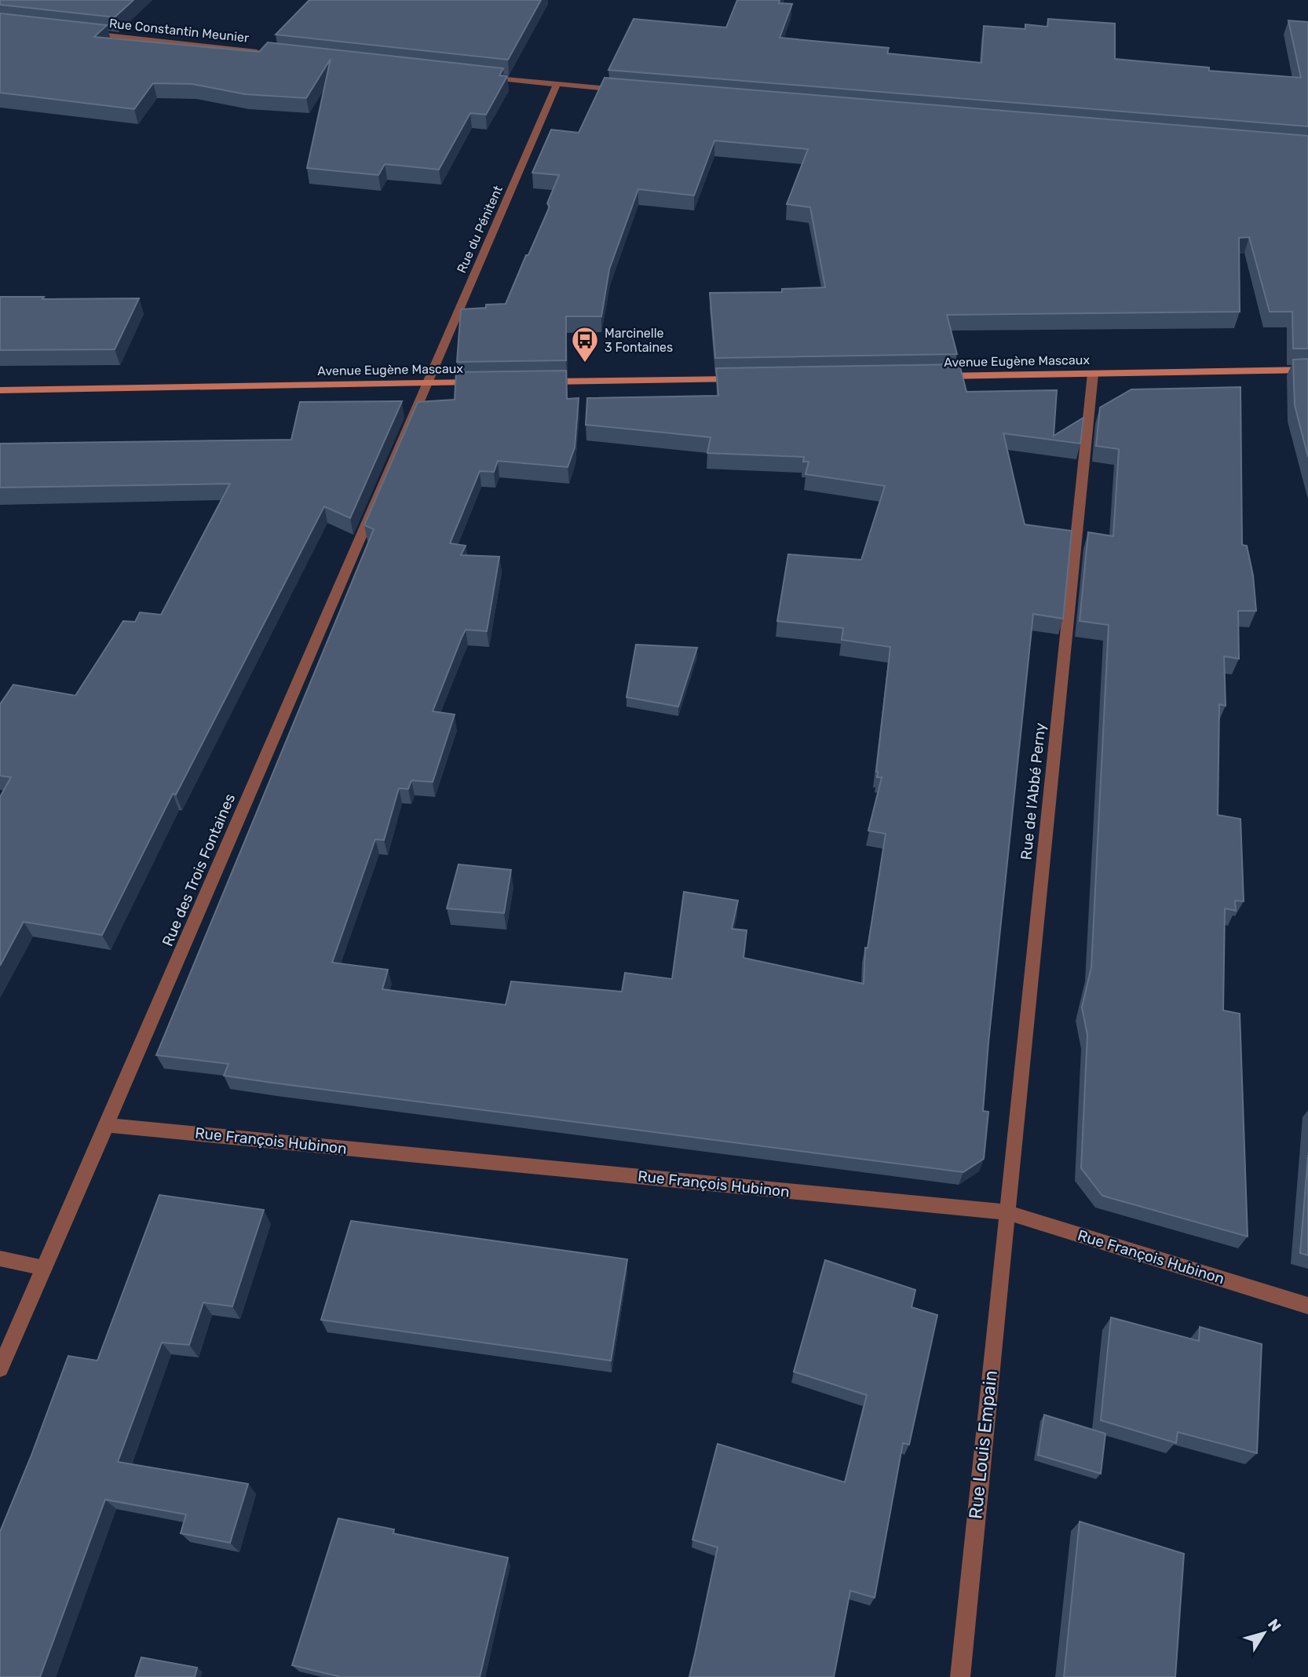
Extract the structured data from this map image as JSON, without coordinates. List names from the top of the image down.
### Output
{
  "streets": {
    "main road": ["Avenue Eugène Mascaux"],
    "street": [
      "Rue Constantin Meunier",
      "Rue du Pénitent",
      "Rue de l’Abbé Perny",
      "Rue des Trois Fontaines",
      "Rue François Hubinon",
      "Rue Louis Empain"
    ]
  },
  "crossings": [
    ["Rue du Pénitent", "Avenue Eugène Mascaux"],
    ["Rue du Pénitent", "Rue des Trois Fontaines"],
    ["Avenue Eugène Mascaux", "Rue de l’Abbé Perny"],
    ["Avenue Eugène Mascaux", "Rue des Trois Fontaines"],
    ["Rue de l’Abbé Perny", "Rue François Hubinon"],
    ["Rue de l’Abbé Perny", "Rue Louis Empain"],
    ["Rue des Trois Fontaines", "Rue François Hubinon"],
    ["Rue François Hubinon", "Rue Louis Empain"]
  ],
  "places": {
    "bus stop": ["Marcinelle 3 Fontaines"]
  },
  "north": "top right"
}
